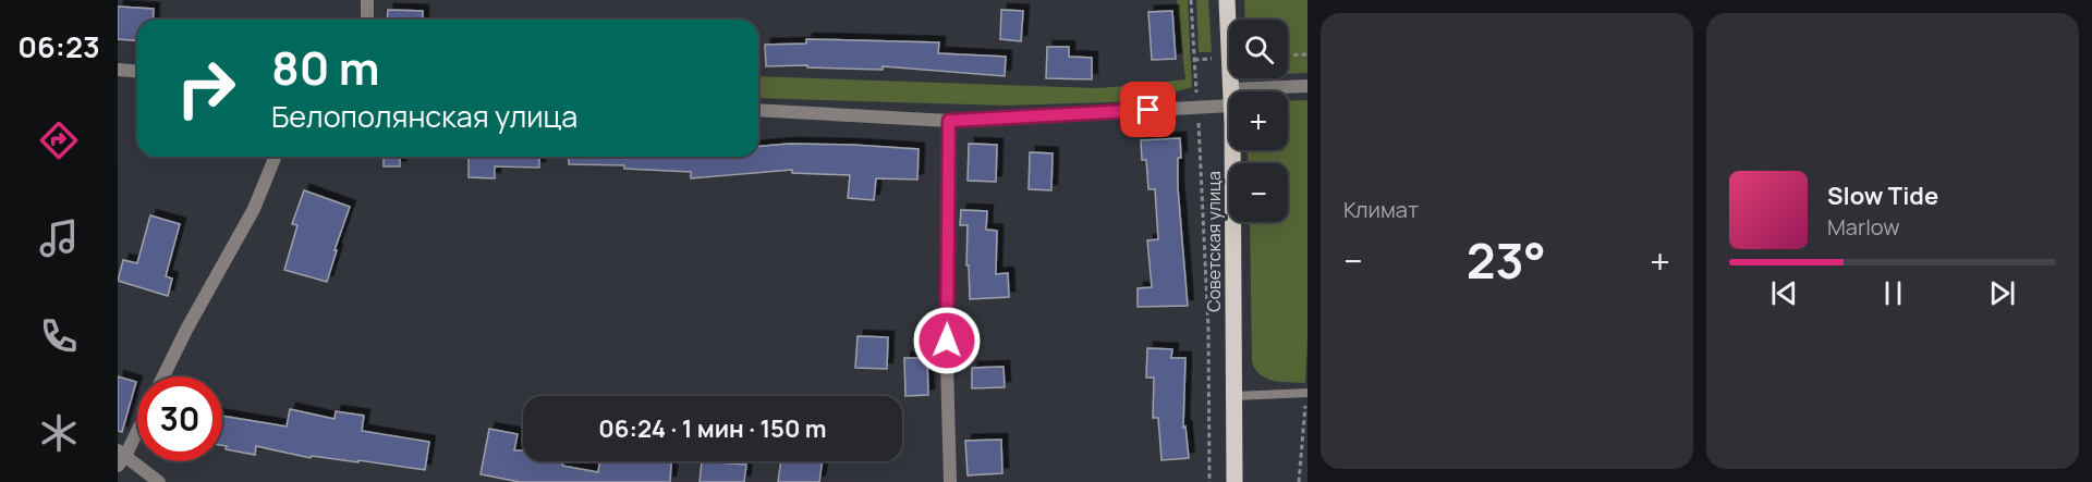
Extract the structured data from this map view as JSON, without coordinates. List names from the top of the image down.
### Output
{
  "streets": {
    "main road": ["Советская улица"]
  },
  "page": {
    "tabs": "06:23",
    "tile": "Климат",
    "map_buttons": ["+", "−"],
    "turn": ["80 m", "Белополянская улица"],
    "song": ["Slow Tide", "Marlow"],
    "heat": ["−", "23°", "+"],
    "limit": "30",
    "trip": "06:24 · 1 мин · 150 m"
  }
}
